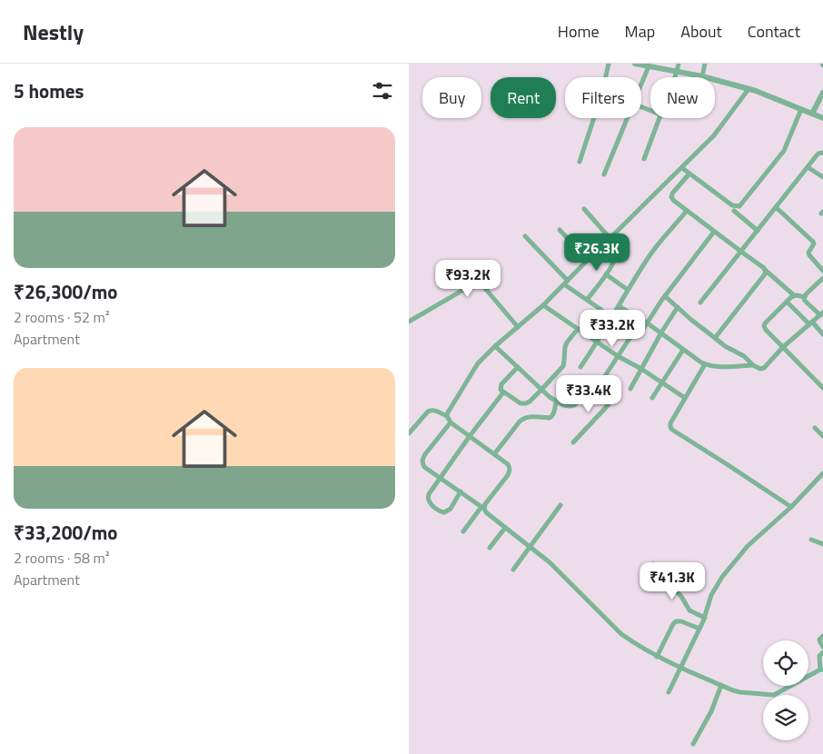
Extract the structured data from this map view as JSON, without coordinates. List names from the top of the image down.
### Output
{
  "page": {
    "header": "Nestly",
    "nav": [
      "Home",
      "Map",
      "About",
      "Contact"
    ],
    "heading": "5 homes",
    "chip": [
      "Buy",
      "Rent",
      "Filters",
      "New"
    ],
    "list": [
      {
        "name": "₹26,300/mo",
        "note": "2 rooms · 52 m² · Apartment"
      },
      {
        "name": "₹33,200/mo",
        "note": "2 rooms · 58 m² · Apartment"
      }
    ],
    "price": [
      "₹26.3K",
      "₹93.2K",
      "₹33.2K",
      "₹33.4K",
      "₹41.3K"
    ]
  }
}
